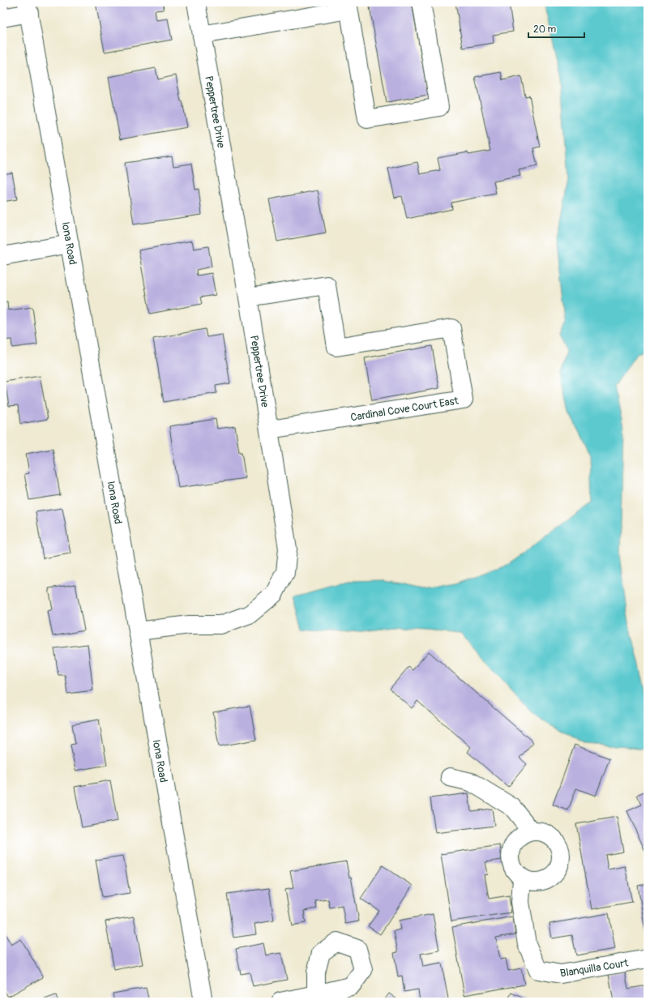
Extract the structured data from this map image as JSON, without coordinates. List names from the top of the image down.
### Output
{
  "streets": {
    "street": [
      "Peppertree Drive",
      "Iona Road",
      "Cardinal Cove Court East",
      "Blanquilla Court"
    ]
  },
  "crossings": [
    ["Peppertree Drive", "Iona Road"],
    ["Peppertree Drive", "Cardinal Cove Court East"]
  ],
  "scale_bar": "20 m"
}
